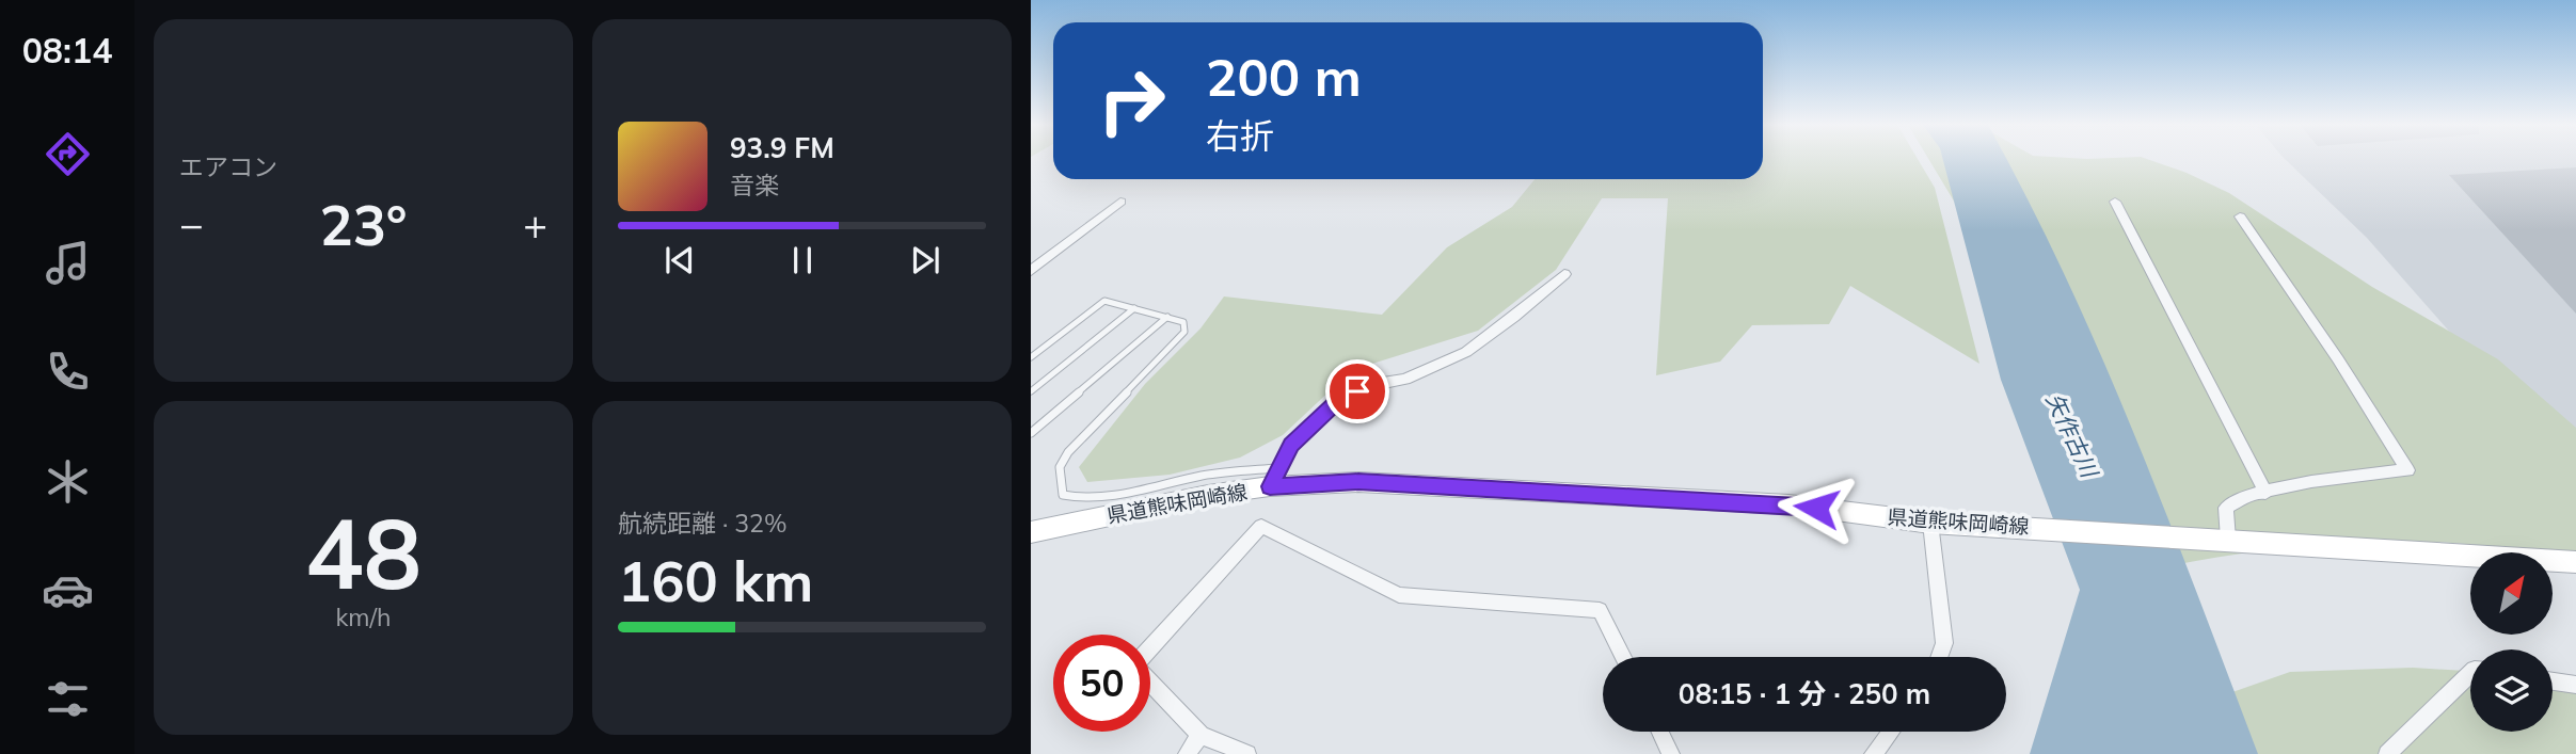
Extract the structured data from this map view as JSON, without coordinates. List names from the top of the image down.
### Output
{
  "streets": {
    "main road": ["県道熊味岡崎線"]
  },
  "water": ["矢作古川"],
  "north": "top right",
  "page": {
    "tabs": "08:14",
    "tile": [
      "エアコン",
      ["48", "km/h"],
      ["航続距離 · 32%", "160 km"]
    ],
    "turn": ["200 m", "右折"],
    "song": ["93.9 FM", "音楽"],
    "heat": ["−", "23°", "+"],
    "limit": "50",
    "trip": "08:15 · 1 分 · 250 m"
  }
}
